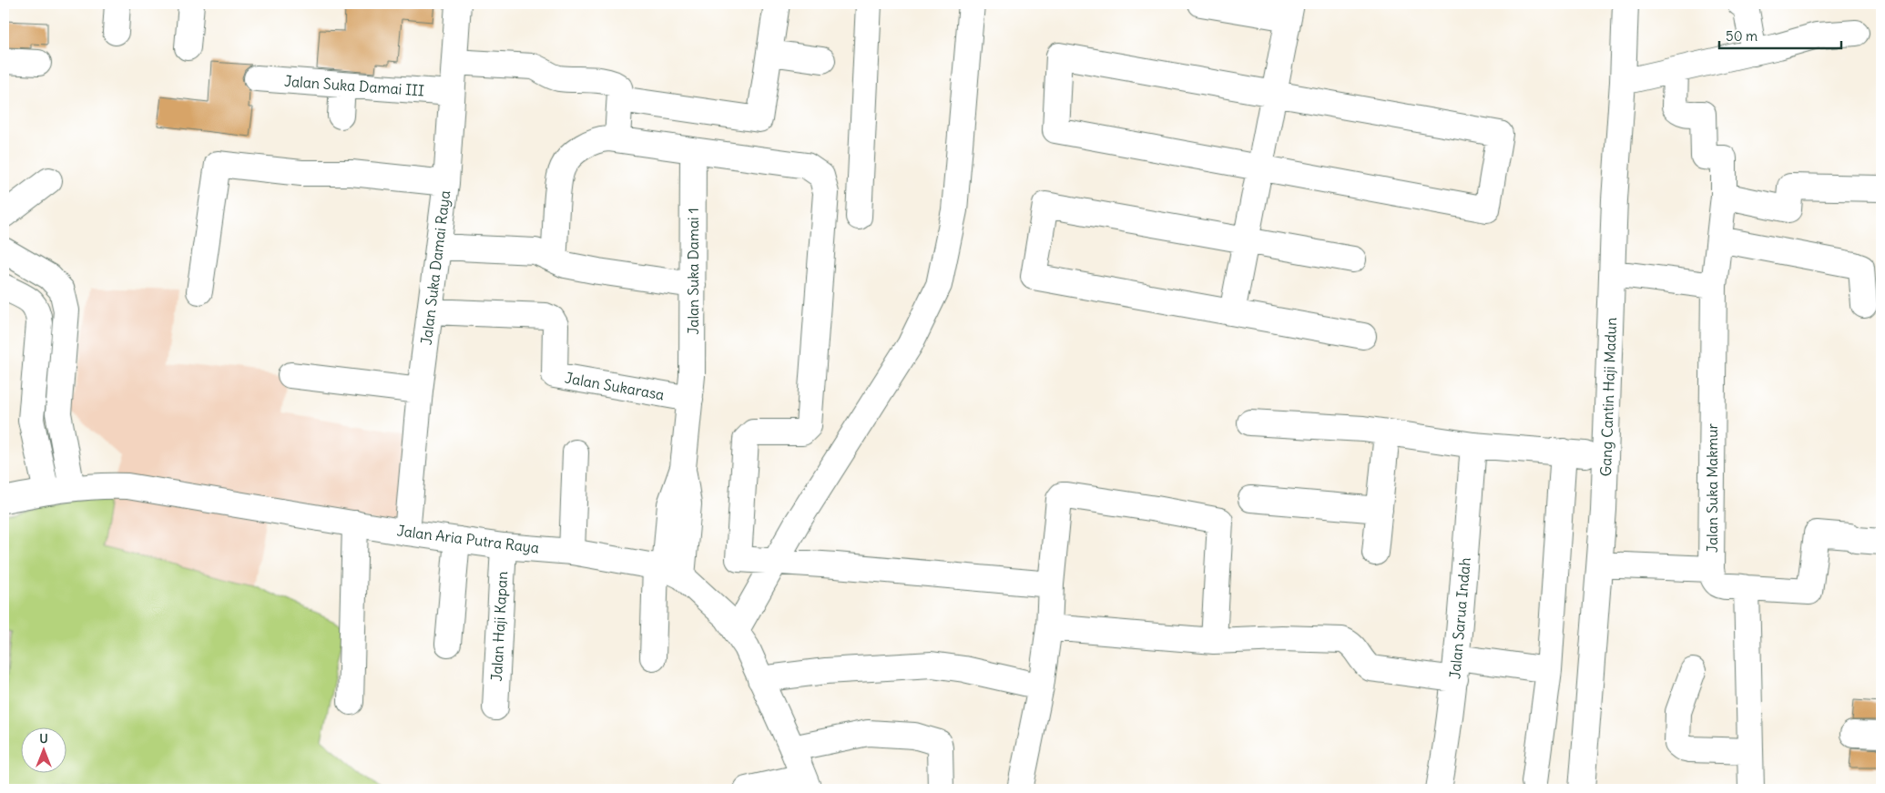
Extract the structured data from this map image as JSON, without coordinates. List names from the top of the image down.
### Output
{
  "streets": {
    "street": [
      "Jalan Suka Damai III",
      "Jalan Suka Damai Raya",
      "Jalan Suka Damai 1",
      "Jalan Sukarasa",
      "Gang Cantin Haji Madun",
      "Jalan Suka Makmur",
      "Jalan Aria Putra Raya",
      "Jalan Sarua Indah",
      "Jalan Haji Kapan"
    ]
  },
  "crossings": [
    ["Jalan Suka Damai III", "Jalan Suka Damai Raya"],
    ["Jalan Suka Damai Raya", "Jalan Sukarasa"],
    ["Jalan Suka Damai Raya", "Jalan Aria Putra Raya"],
    ["Jalan Suka Damai 1", "Jalan Sukarasa"],
    ["Jalan Suka Damai 1", "Jalan Aria Putra Raya"],
    ["Jalan Aria Putra Raya", "Jalan Haji Kapan"]
  ],
  "scale_bar": "50 m",
  "north": "top"
}
